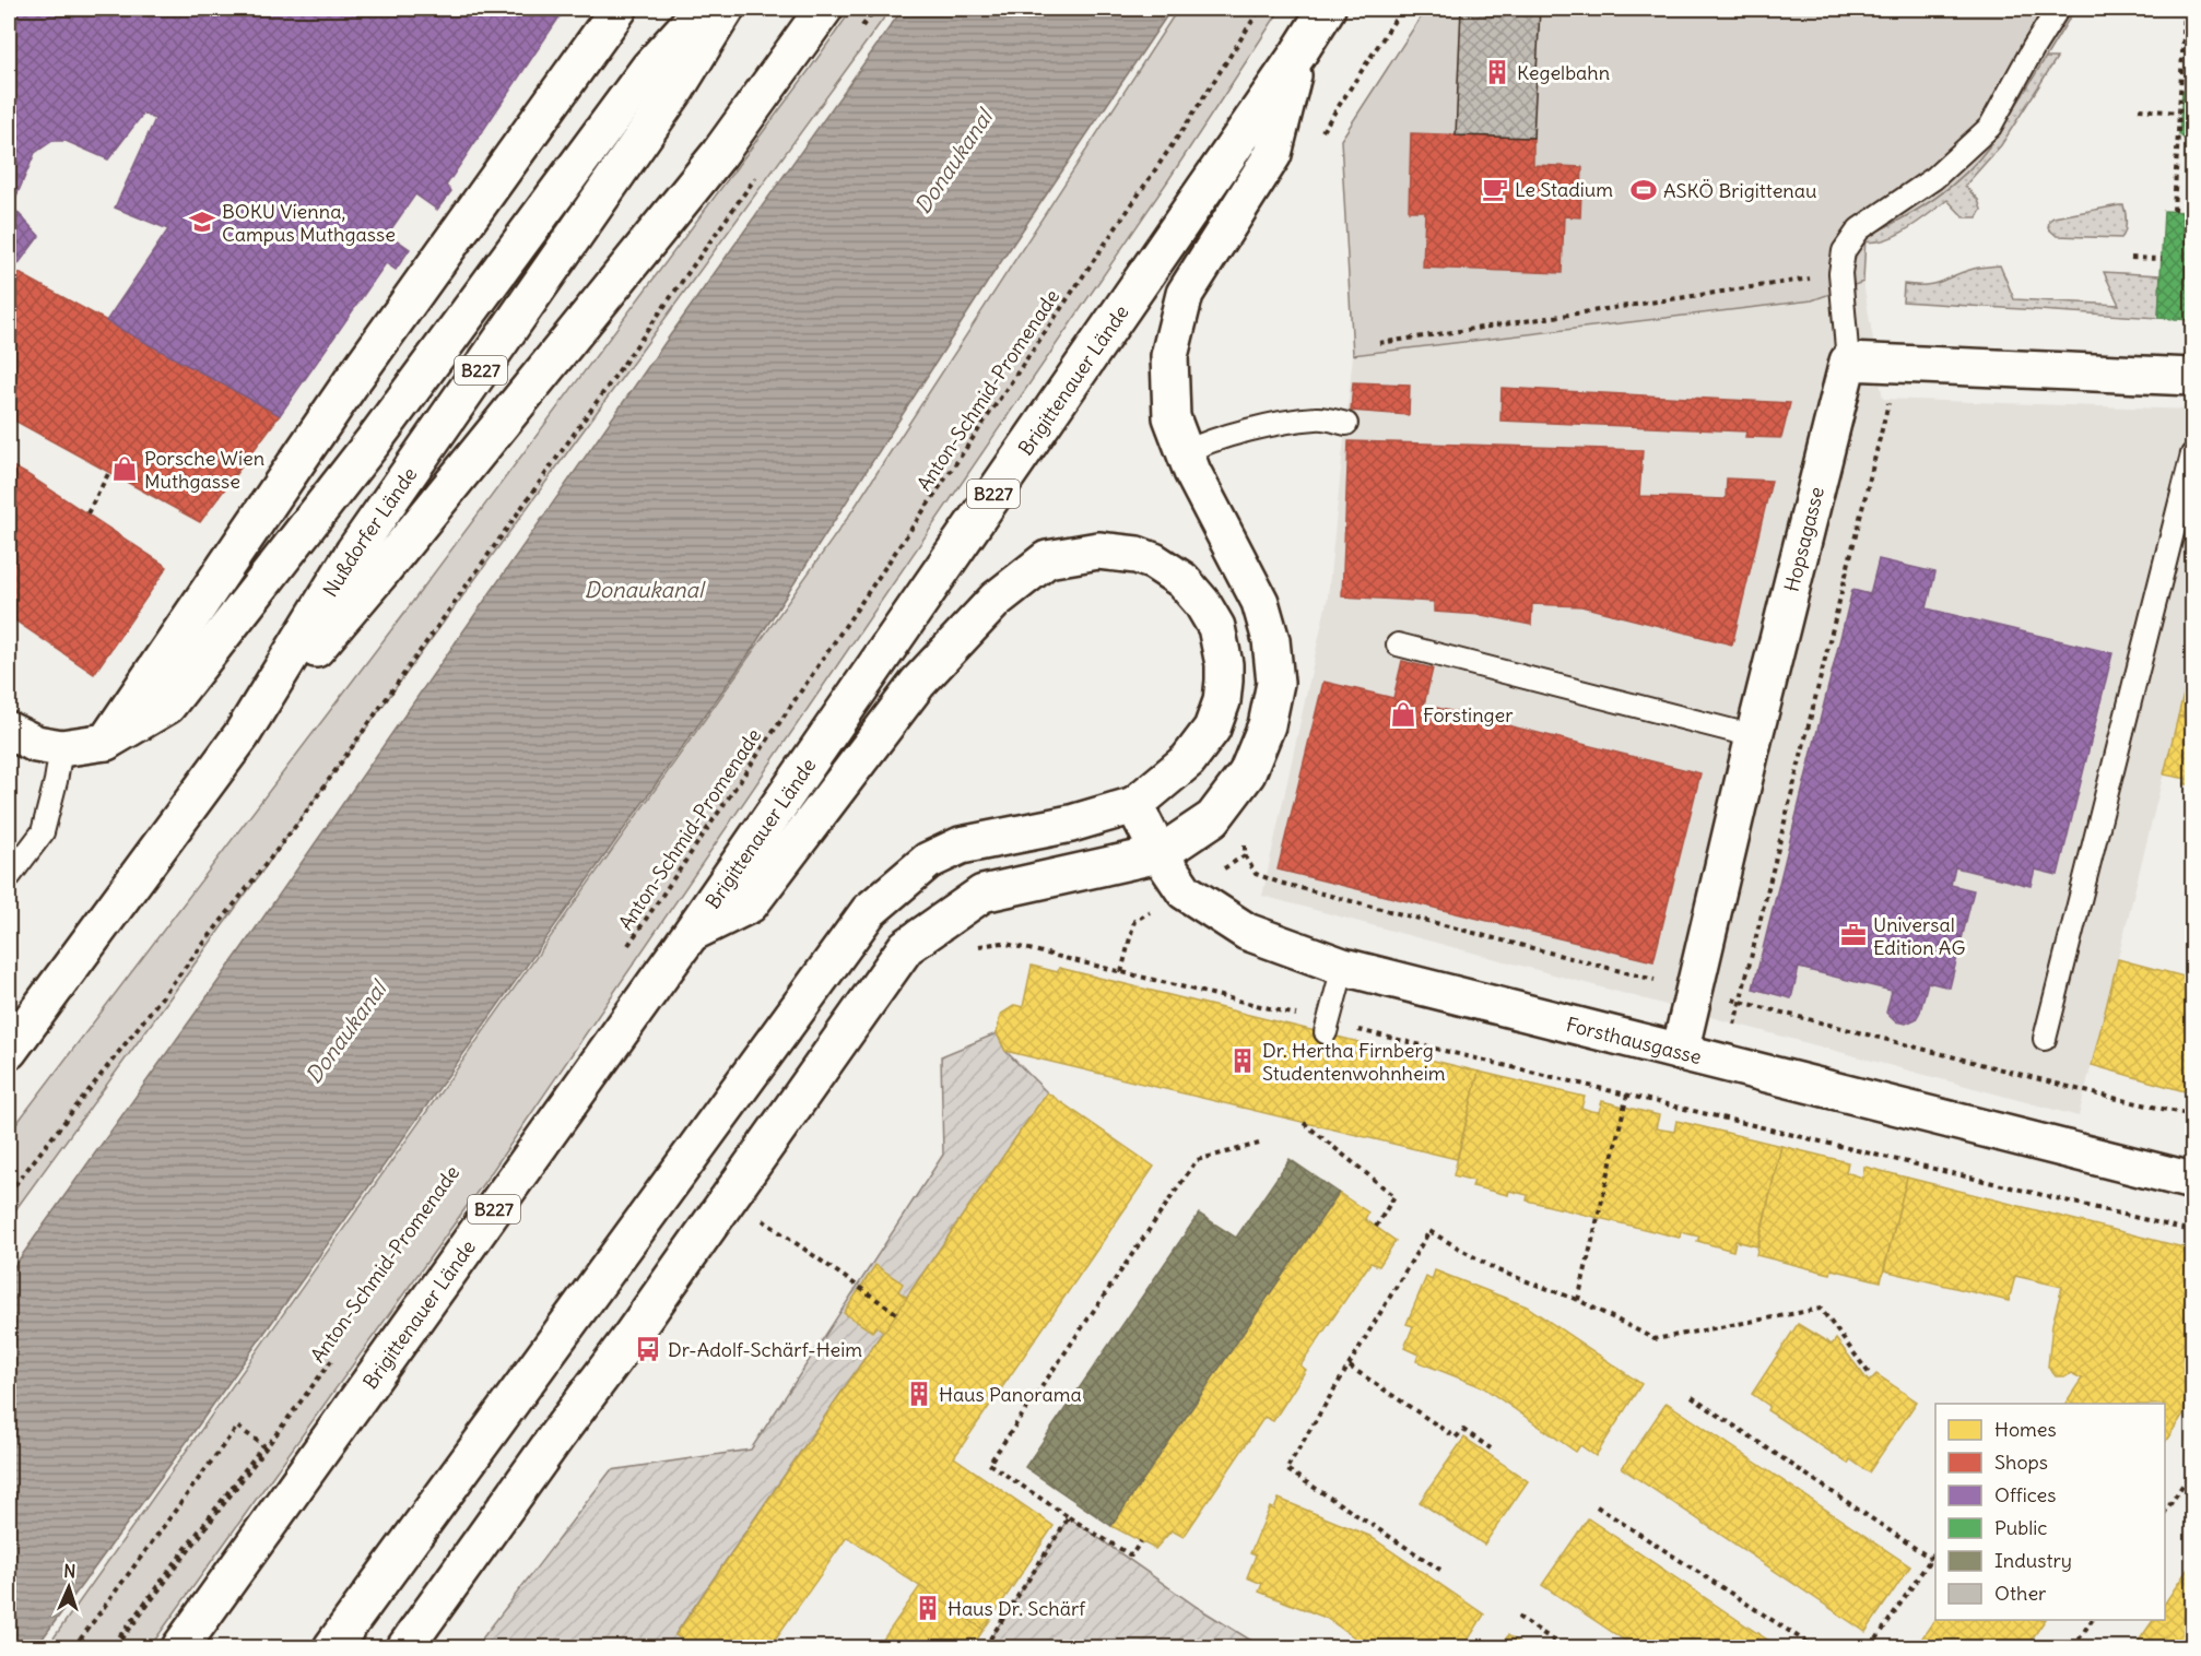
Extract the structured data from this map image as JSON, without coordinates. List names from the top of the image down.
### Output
{
  "streets": {
    "main road": [
      "B227",
      "Brigittenauer Lände",
      "Nußdorfer Lände",
      "Hopsagasse",
      "Forsthausgasse"
    ],
    "path": ["Anton-Schmid-Promenade"]
  },
  "crossings": [
    ["Hopsagasse", "Forsthausgasse"]
  ],
  "water": ["Donaukanal"],
  "places": {
    "building": [
      "Kegelbahn",
      "Dr. Hertha Firnberg Studentenwohnheim",
      "Haus Panorama",
      "Haus Dr. Schärf"
    ],
    "cafe": ["Le Stadium"],
    "sports": ["ASKÖ Brigittenau"],
    "school or university": ["BOKU Vienna, Campus Muthgasse"],
    "shop": ["Porsche Wien Muthgasse", "Forstinger"],
    "office": ["Universal Edition AG"],
    "bus stop": ["Dr-Adolf-Schärf-Heim"]
  },
  "legend": [
    "Homes",
    "Shops",
    "Offices",
    "Public",
    "Industry",
    "Other"
  ],
  "north": "top"
}
